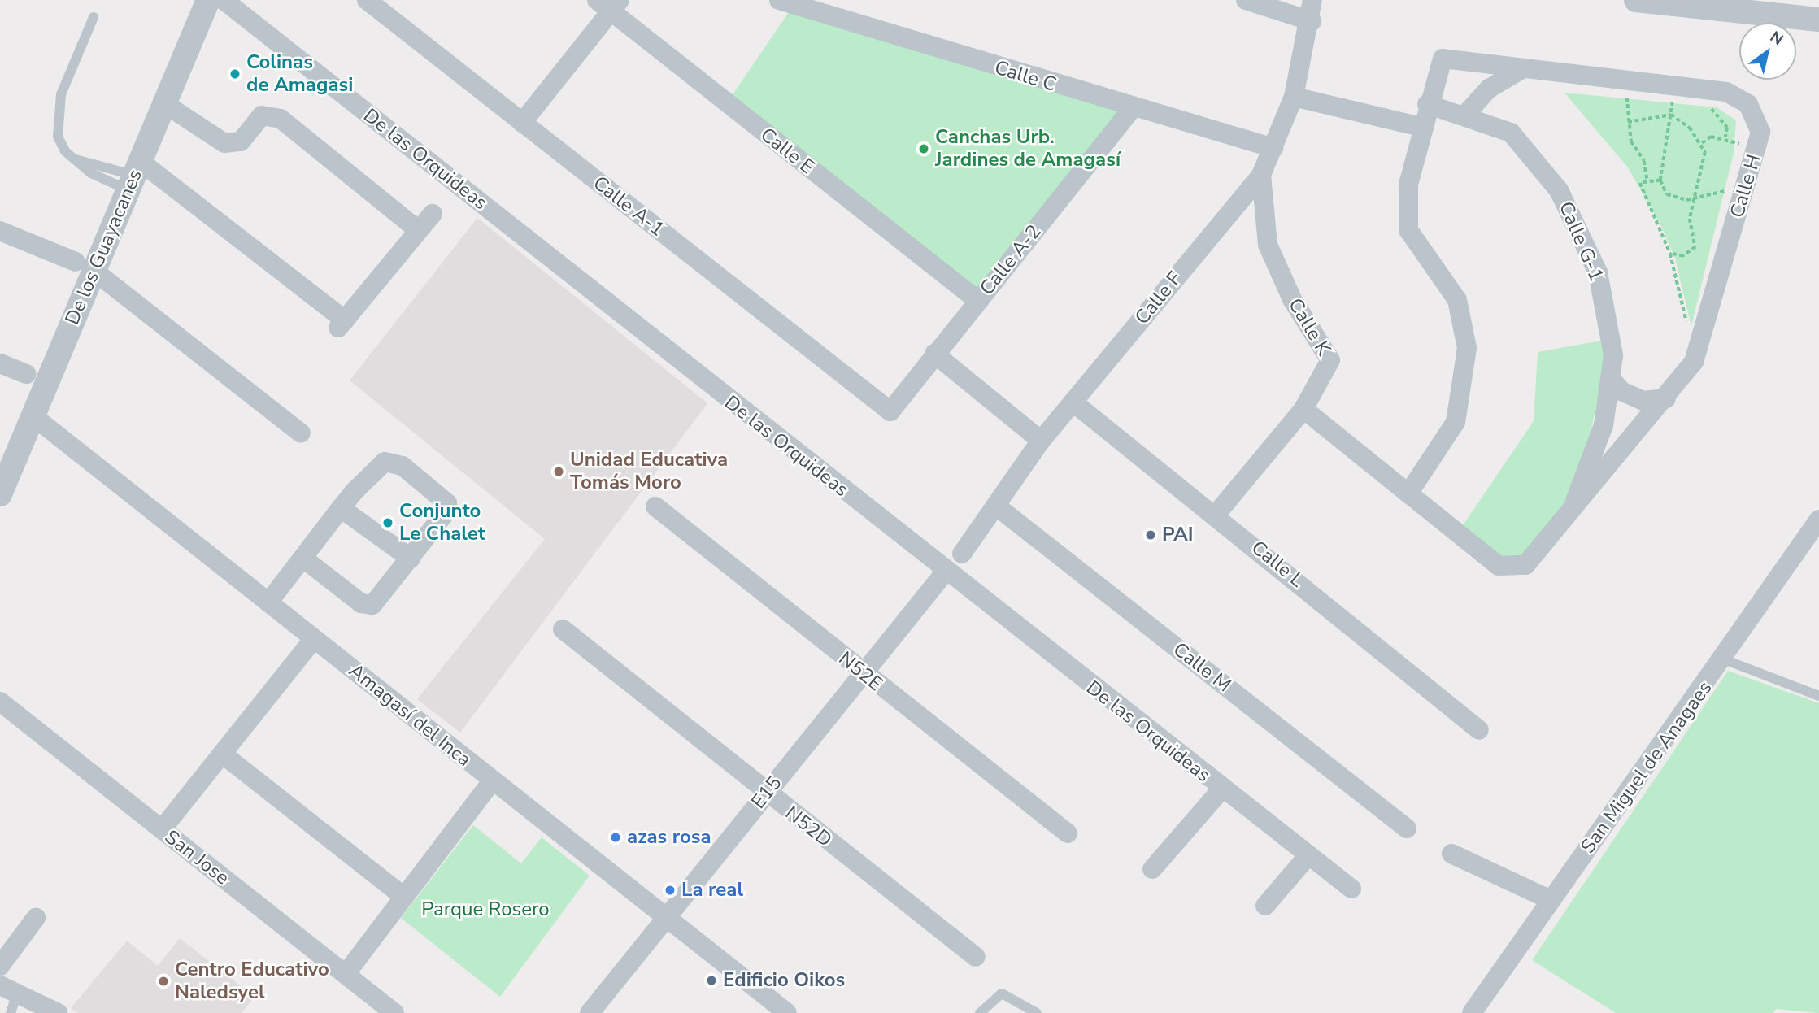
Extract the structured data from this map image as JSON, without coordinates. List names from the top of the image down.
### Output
{
  "streets": {
    "street": [
      "Calle C",
      "Calle E",
      "De las Orquideas",
      "Calle H",
      "Calle A-1",
      "Calle G-1",
      "De los Guayacanes",
      "Calle A-2",
      "Calle F",
      "Calle K",
      "Calle L",
      "Calle M",
      "N52E",
      "Amagasí del Inca",
      "San Miguel de Anagaes",
      "E15",
      "N52D",
      "San Jose"
    ]
  },
  "crossings": [
    ["Calle C", "Calle A-2"],
    ["Calle C", "Calle F"],
    ["Calle E", "Calle A-2"],
    ["De las Orquideas", "E15"],
    ["Calle H", "Calle G-1"],
    ["Calle A-1", "Calle A-2"],
    ["De los Guayacanes", "Amagasí del Inca"],
    ["Calle F", "Calle K"],
    ["Calle F", "Calle L"],
    ["Calle F", "Calle M"],
    ["Calle K", "Calle L"],
    ["N52E", "E15"],
    ["Amagasí del Inca", "E15"],
    ["E15", "N52D"]
  ],
  "parks": ["Parque Rosero"],
  "places": [
    "Colinas de Amagasi",
    "Canchas Urb. Jardines de Amagasí",
    "Unidad Educativa Tomás Moro",
    "Conjunto Le Chalet",
    "PAI",
    "azas rosa",
    "La real",
    "Edificio Oikos",
    "Centro Educativo Naledsyel"
  ],
  "north": "top right"
}
